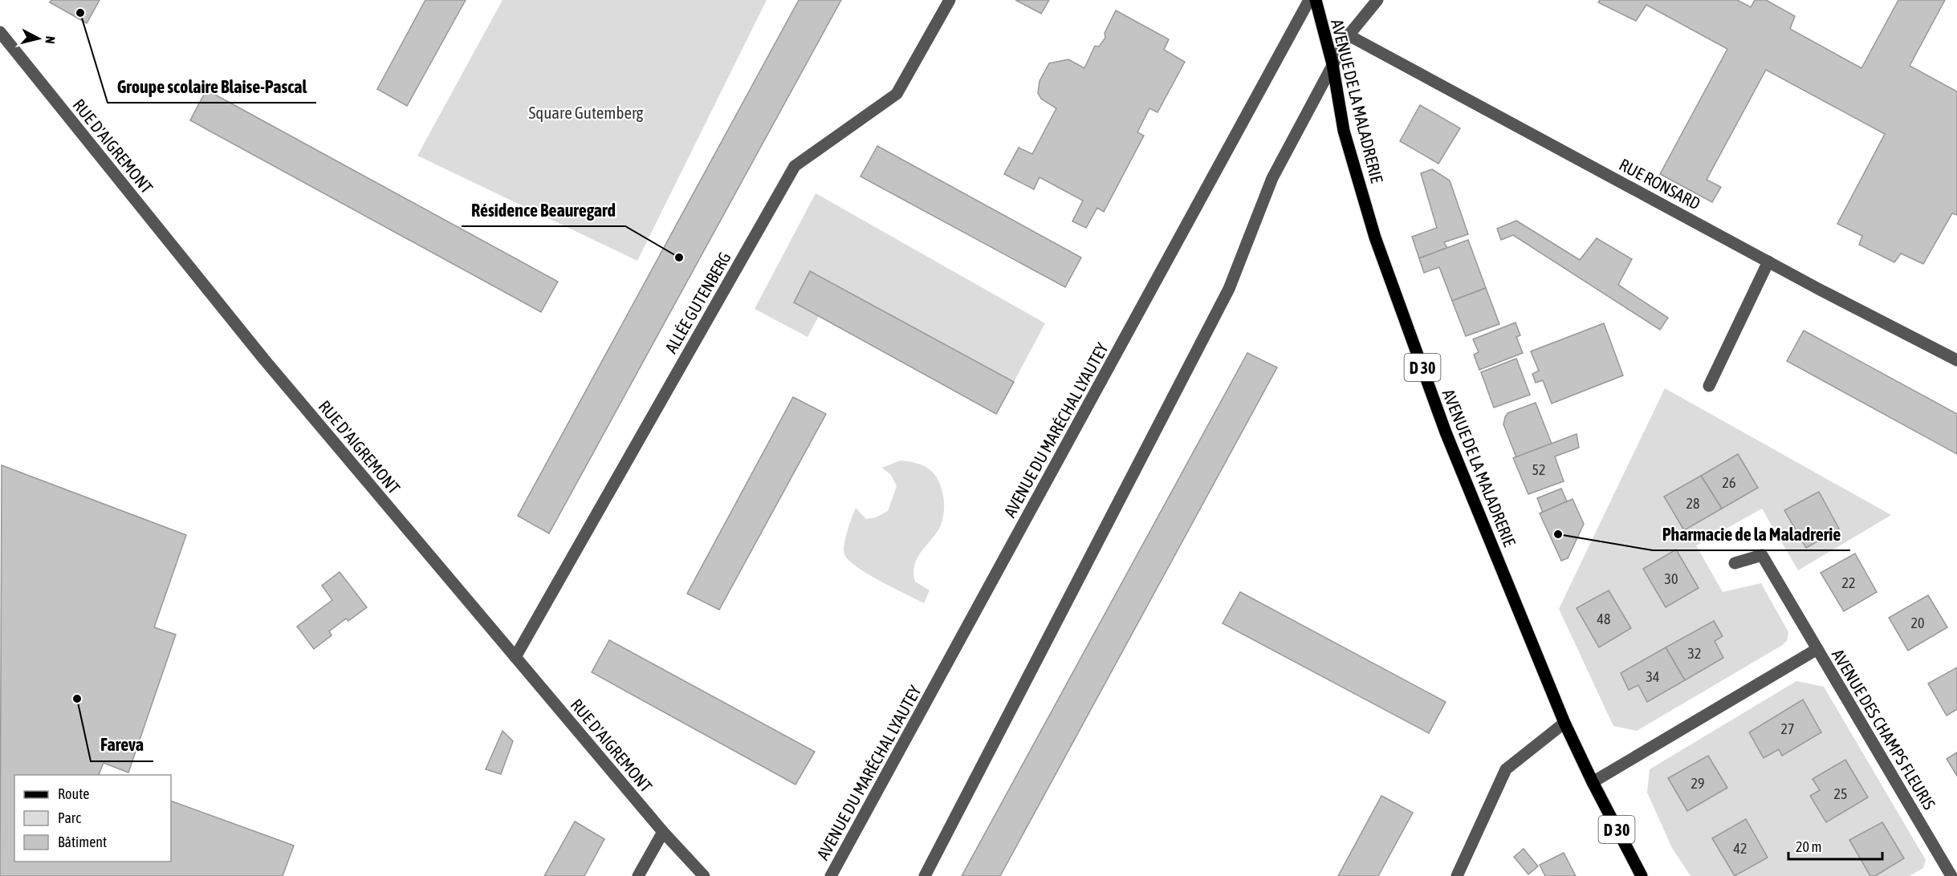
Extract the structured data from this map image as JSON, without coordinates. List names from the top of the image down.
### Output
{
  "streets": {
    "main road": ["AVENUE DE LA MALADRERIE", "D 30"],
    "street": [
      "RUE D'AIGREMONT",
      "RUE RONSARD",
      "ALLÉE GUTENBERG",
      "AVENUE DU MARÉCHAL LYAUTEY",
      "AVENUE DES CHAMPS FLEURIS"
    ]
  },
  "crossings": [
    ["AVENUE DE LA MALADRERIE", "AVENUE DES CHAMPS FLEURIS"],
    ["RUE D'AIGREMONT", "ALLÉE GUTENBERG"]
  ],
  "parks": ["Square Gutemberg"],
  "places": [
    "Groupe scolaire Blaise-Pascal",
    "Résidence Beauregard",
    "Pharmacie de la Maladrerie",
    "Fareva"
  ],
  "house_numbers": [
    "52",
    "26",
    "28",
    "30",
    "22",
    "48",
    "20",
    "32",
    "34",
    "27",
    "29",
    "25",
    "42"
  ],
  "legend": ["Route", "Parc", "Bâtiment"],
  "scale_bar": "20 m",
  "north": "right"
}
